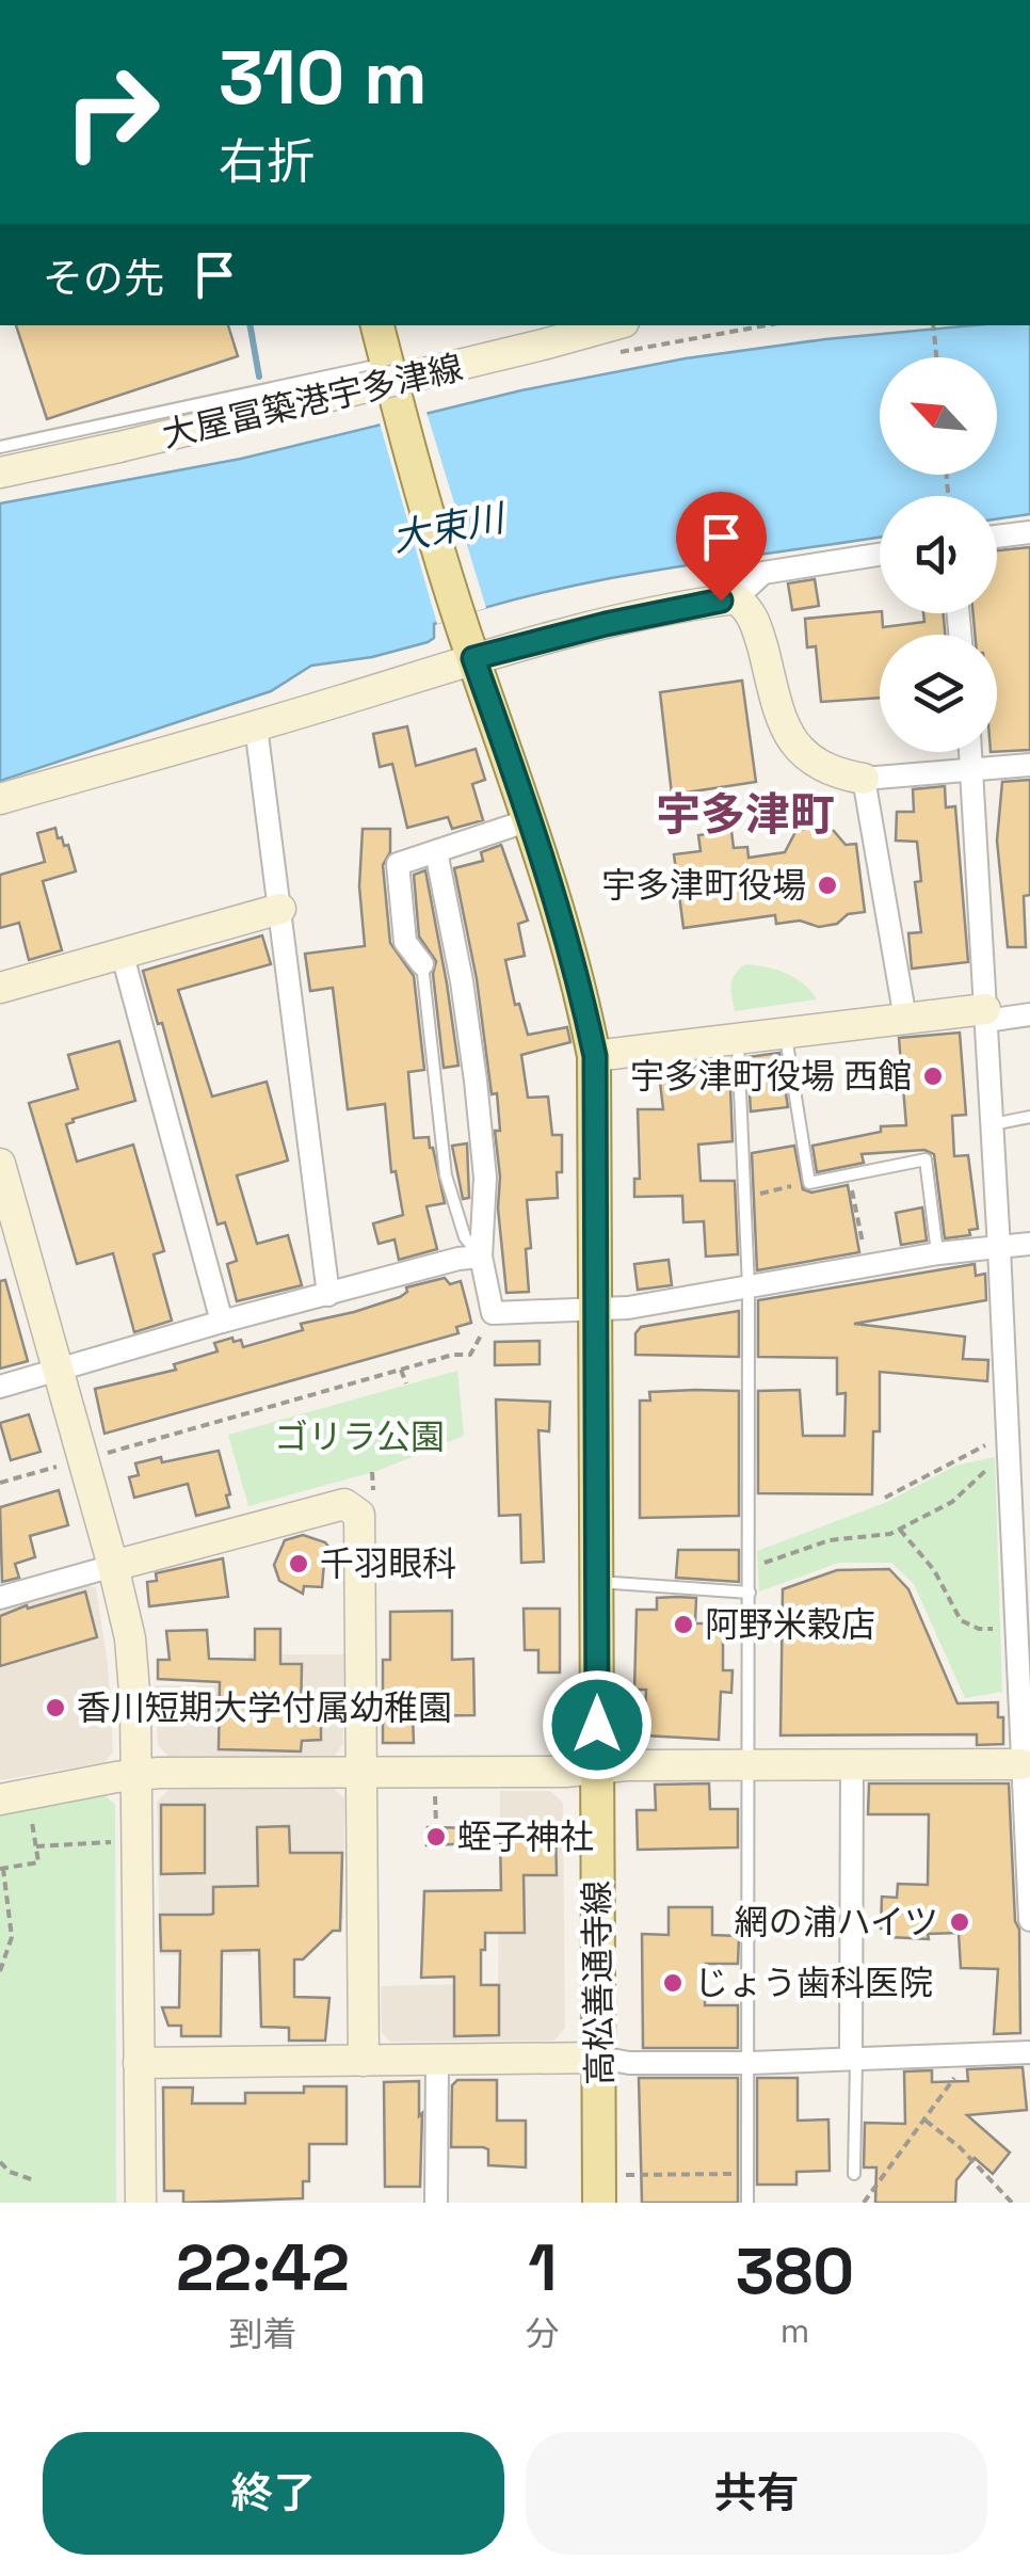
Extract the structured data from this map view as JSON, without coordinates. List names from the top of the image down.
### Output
{
  "streets": {
    "main road": ["高松善通寺線"],
    "street": ["大屋冨築港宇多津線"]
  },
  "districts": ["宇多津町"],
  "water": ["大束川"],
  "parks": ["ゴリラ公園"],
  "places": [
    "宇多津町役場",
    "宇多津町役場 西館",
    "千羽眼科",
    "阿野米穀店",
    "香川短期大学付属幼稚園",
    "蛭子神社",
    "網の浦ハイツ",
    "じょう歯科医院"
  ],
  "north": "top left",
  "page": {
    "turn": ["310 m", "右折"],
    "then": "その先",
    "eta": [
      "22:42",
      "到着",
      "1",
      "分",
      "380",
      "m"
    ],
    "buttons": ["終了", "共有"]
  }
}
